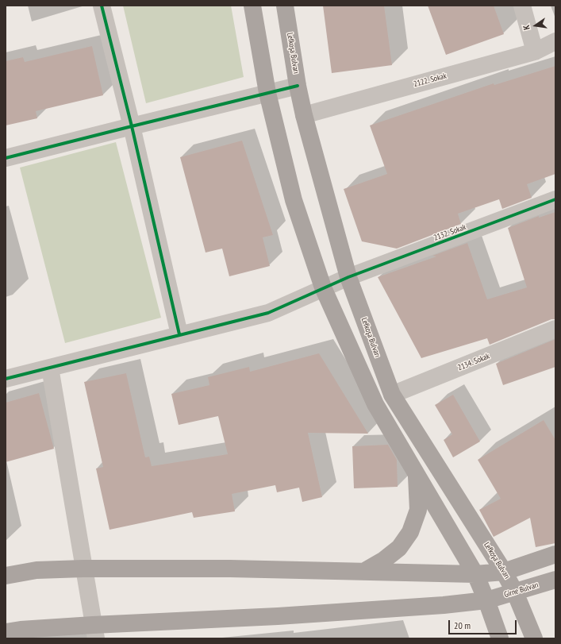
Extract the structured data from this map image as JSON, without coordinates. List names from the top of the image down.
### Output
{
  "streets": {
    "main road": ["Lefkoşa Bulvarı", "Girne Bulvarı"],
    "street": ["2122. Sokak", "2132. Sokak", "2134. Sokak"]
  },
  "crossings": [
    ["Lefkoşa Bulvarı", "2122. Sokak"],
    ["Lefkoşa Bulvarı", "2132. Sokak"],
    ["Lefkoşa Bulvarı", "2134. Sokak"],
    ["Lefkoşa Bulvarı", "Girne Bulvarı"]
  ],
  "scale_bar": "20 m",
  "north": "left"
}
